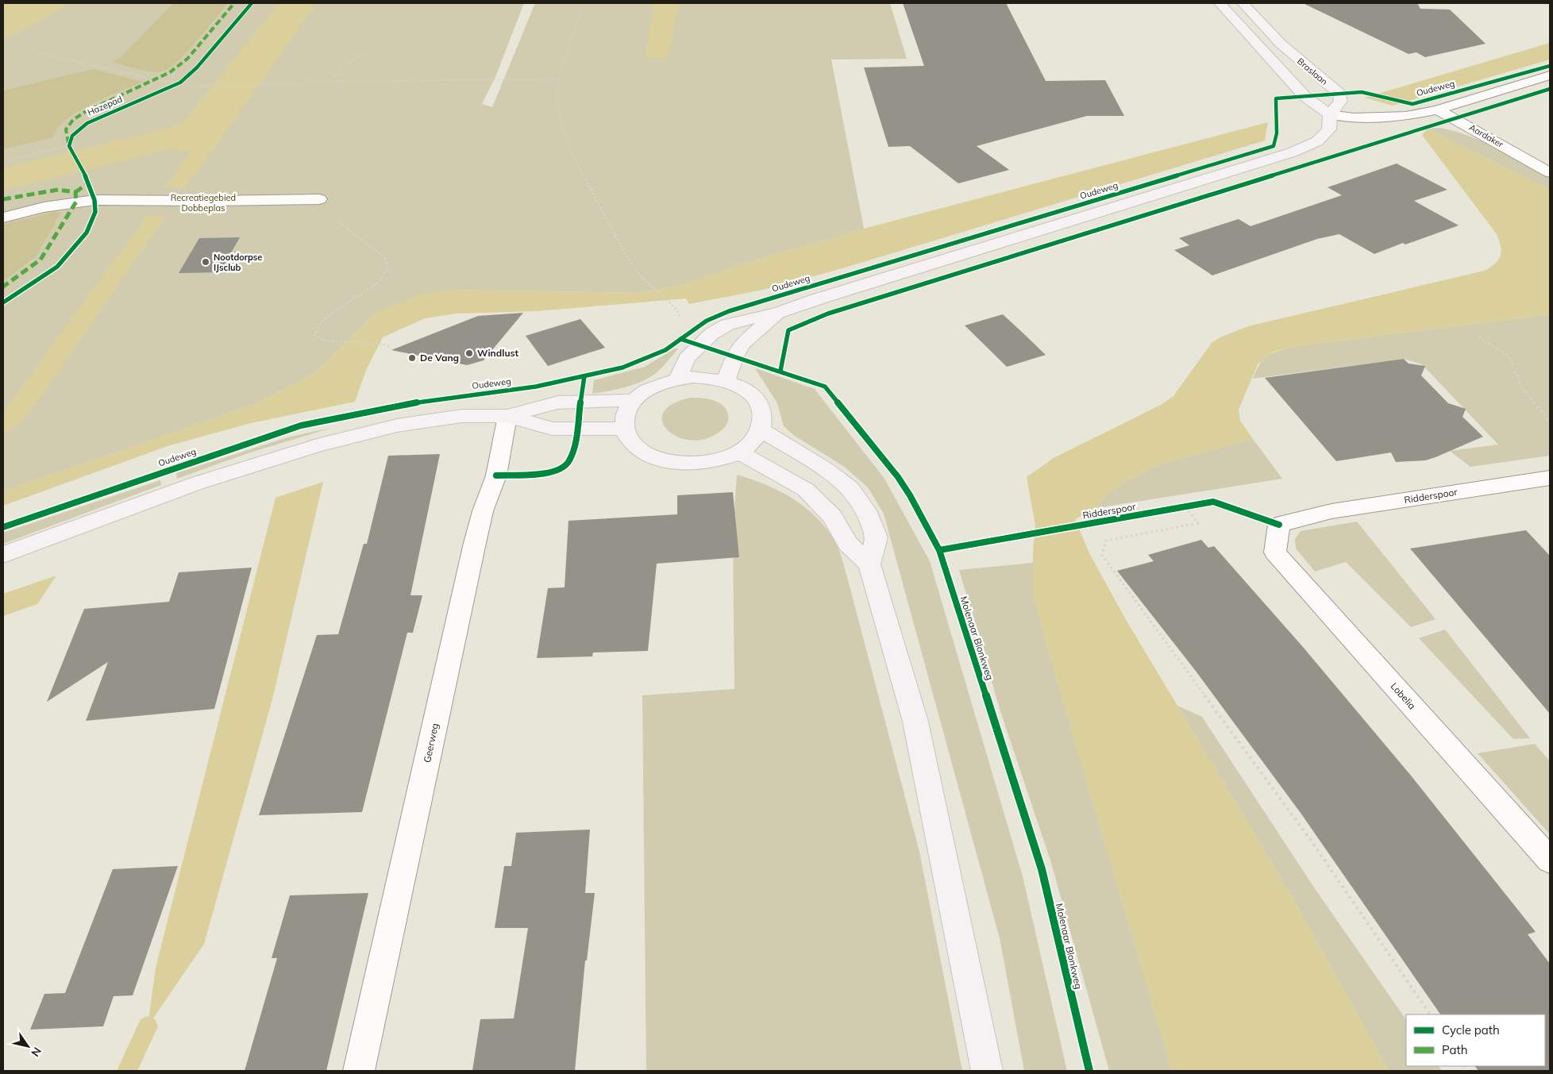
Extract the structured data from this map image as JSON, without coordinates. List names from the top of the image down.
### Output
{
  "streets": {
    "main road": ["Braslaan"],
    "street": [
      "Oudeweg",
      "Aardaker",
      "Ridderspoor",
      "Lobelia",
      "Geerweg"
    ],
    "cycle path": ["Hazepad", "Molenaar Blonkweg"]
  },
  "crossings": [
    ["Braslaan", "Oudeweg"],
    ["Oudeweg", "Aardaker"],
    ["Ridderspoor", "Lobelia"]
  ],
  "parks": ["Recreatiegebied Dobbeplas"],
  "places": ["Nootdorpse IJsclub", "Windlust", "De Vang"],
  "legend": ["Cycle path", "Path"],
  "north": "bottom right"
}
